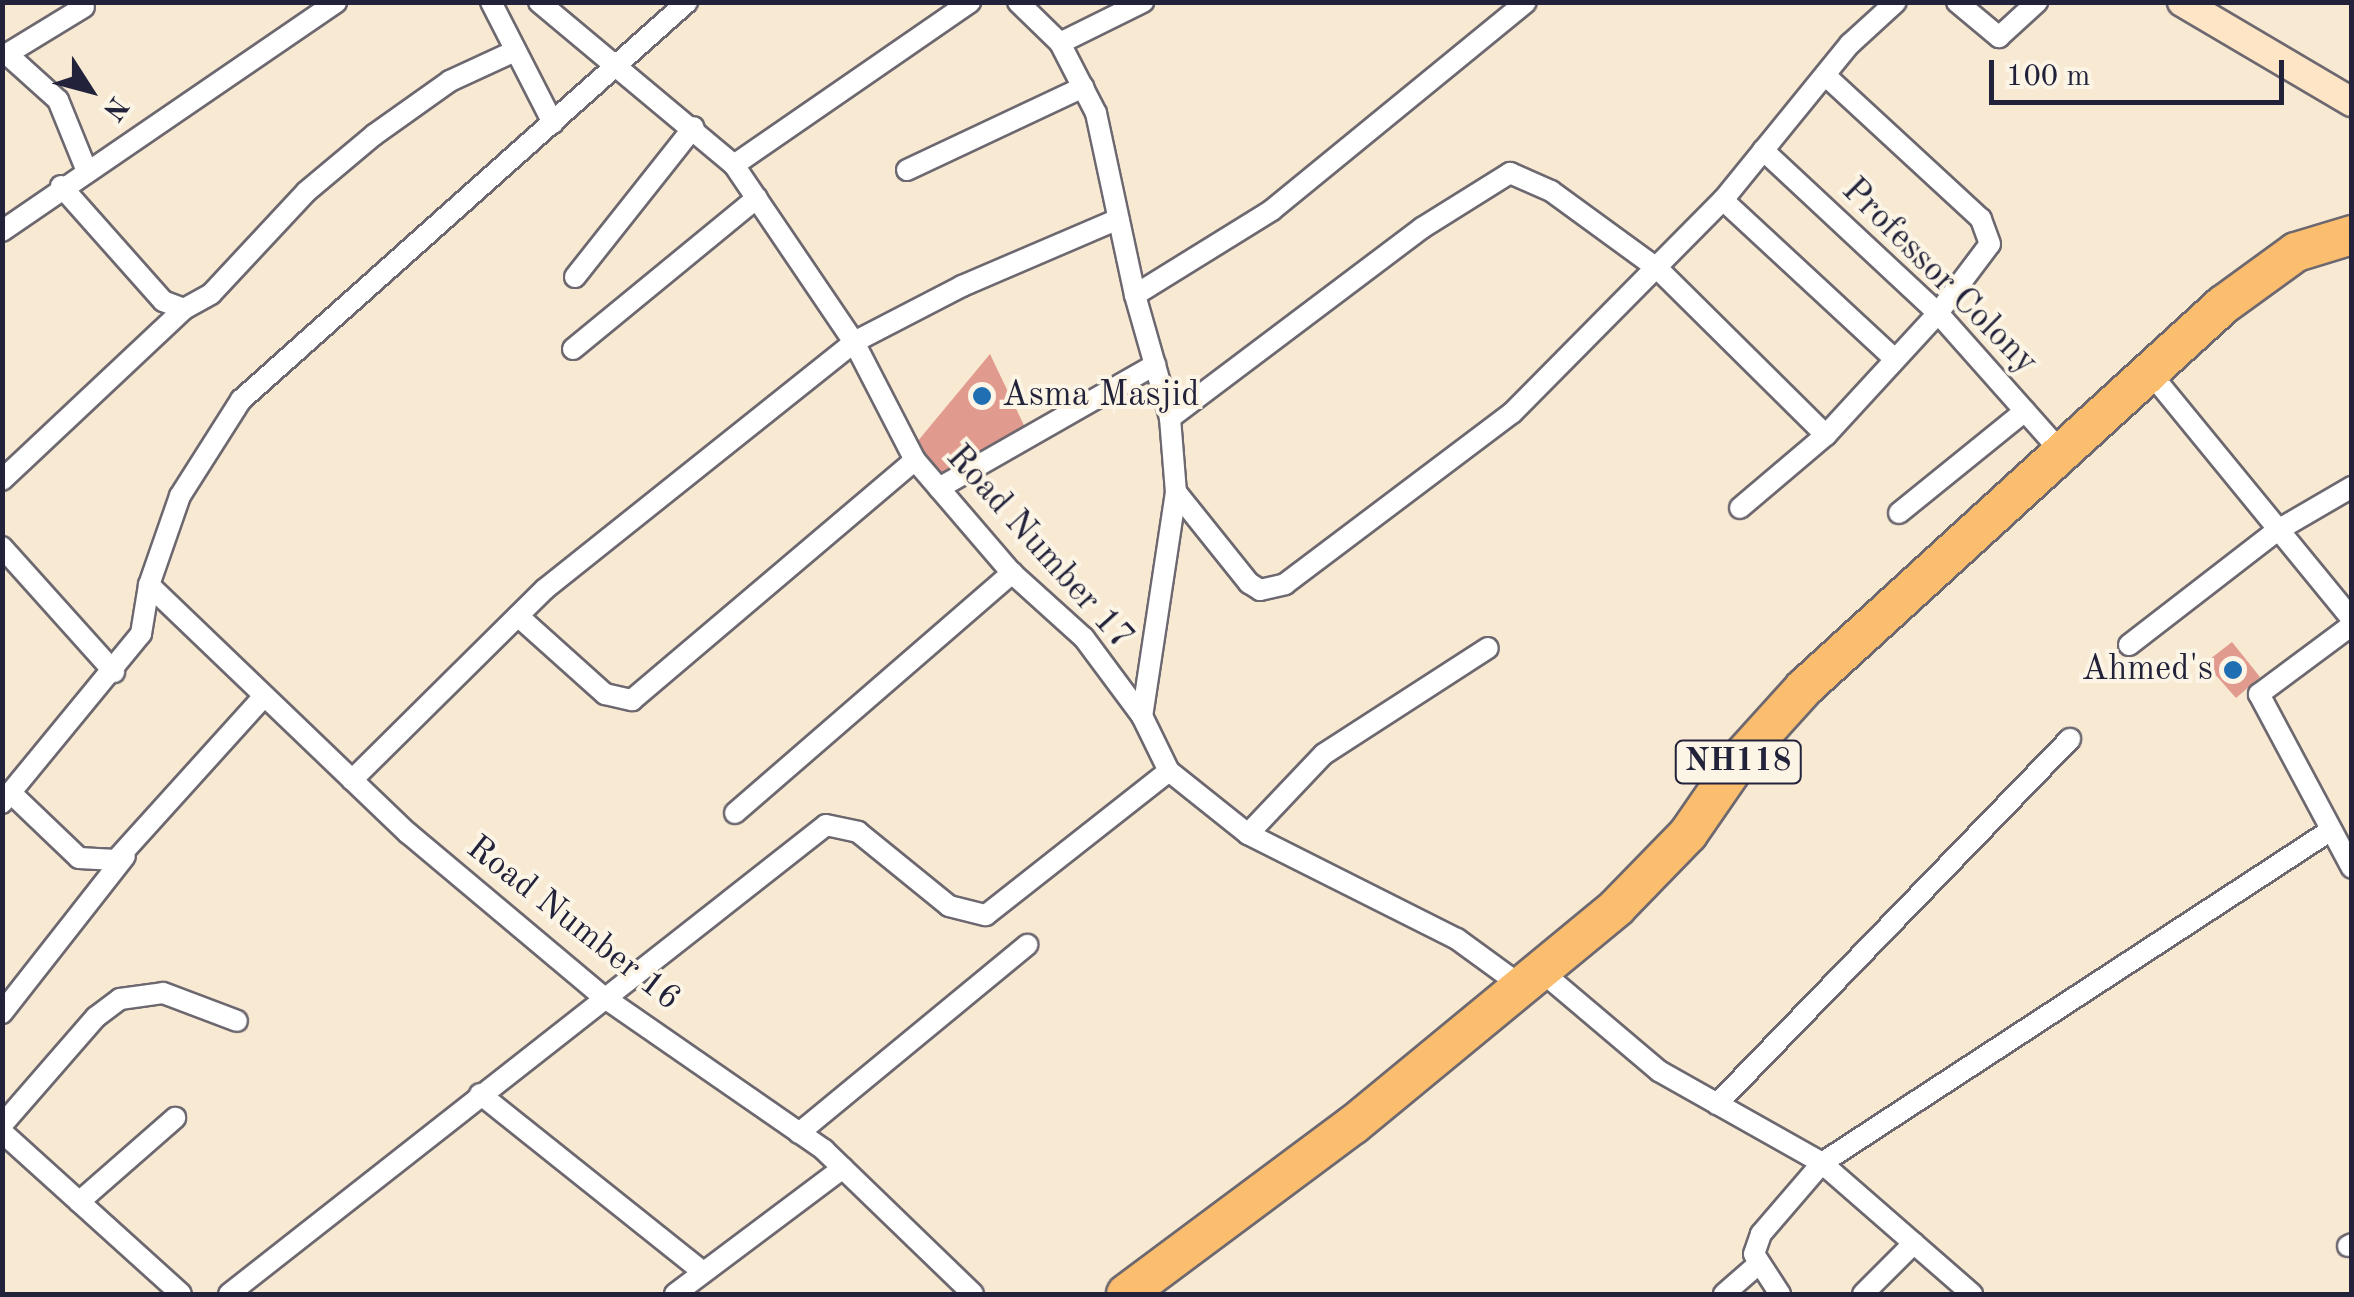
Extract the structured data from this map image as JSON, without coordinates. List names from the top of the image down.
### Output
{
  "streets": {
    "highway": ["NH118"],
    "street": ["Professor Colony", "Road Number 17", "Road Number 16"]
  },
  "crossings": [
    ["Professor Colony", "NH118"],
    ["Road Number 17", "NH118"]
  ],
  "places": ["Asma Masjid", "Ahmed's"],
  "scale_bar": "100 m",
  "north": "bottom right"
}
